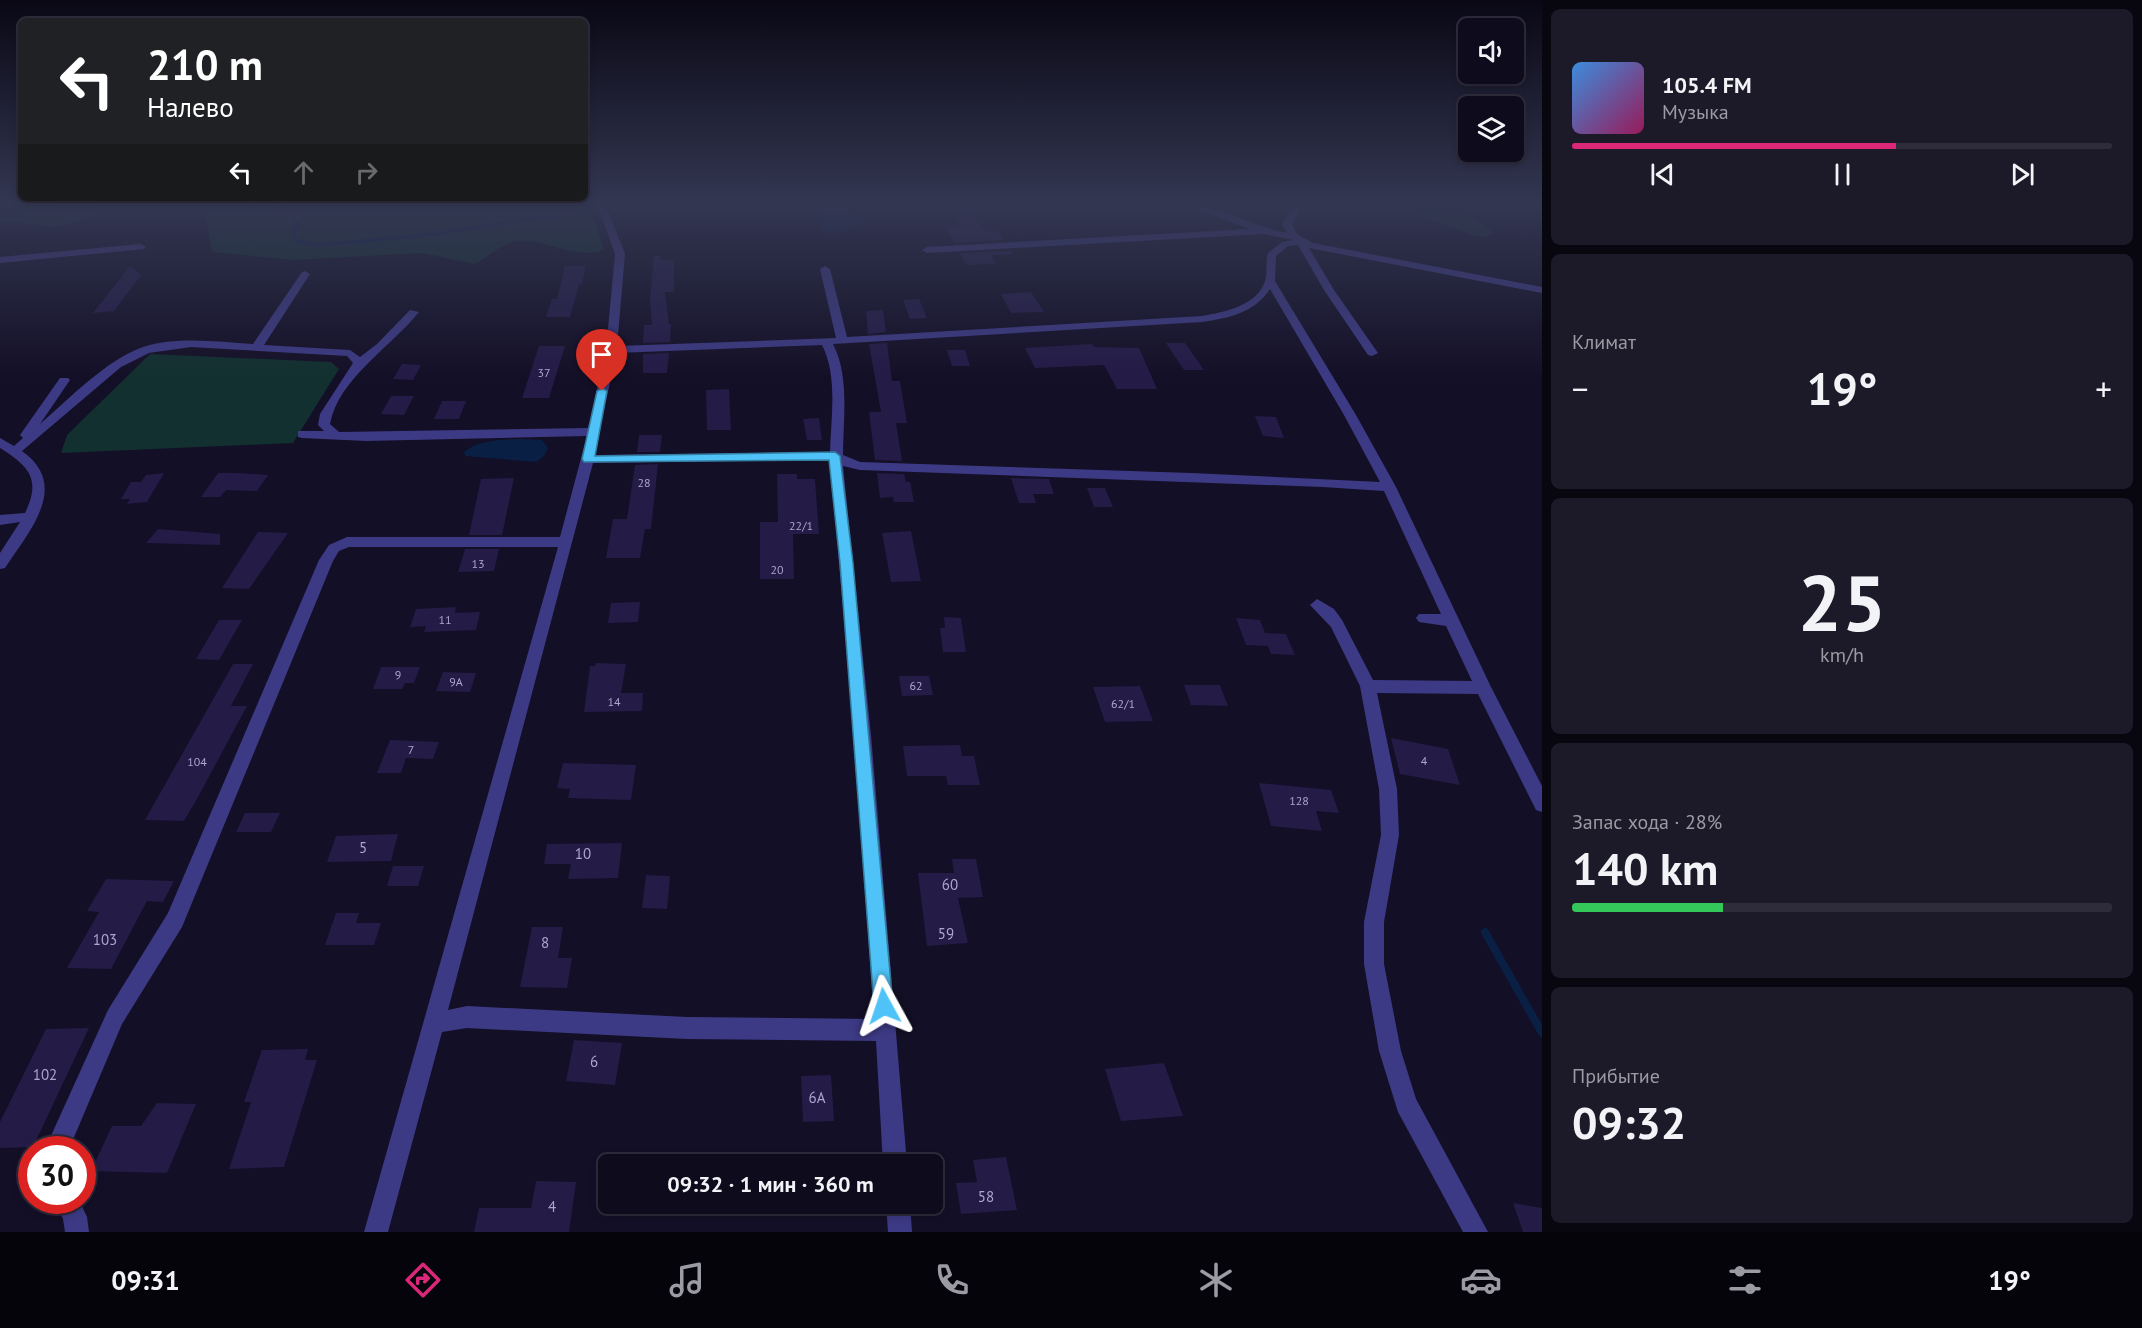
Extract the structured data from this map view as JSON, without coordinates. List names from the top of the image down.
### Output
{
  "house_numbers": [
    "37",
    "28",
    "22/1",
    "13",
    "20",
    "11",
    "9",
    "9А",
    "62",
    "14",
    "62/1",
    "7",
    "4",
    "104",
    "128",
    "5",
    "10",
    "60",
    "59",
    "103",
    "8",
    "6",
    "102",
    "6А",
    "58",
    "4"
  ],
  "page": {
    "turn": ["210 m", "Налево"],
    "song": ["105.4 FM", "Музыка"],
    "tile": [
      "Климат",
      ["25", "km/h"],
      ["Запас хода · 28%", "140 km"],
      ["Прибытие", "09:32"]
    ],
    "heat": ["−", "19°", "+"],
    "limit": "30",
    "trip": "09:32 · 1 мин · 360 m",
    "tabs": ["09:31", "19°"]
  }
}
